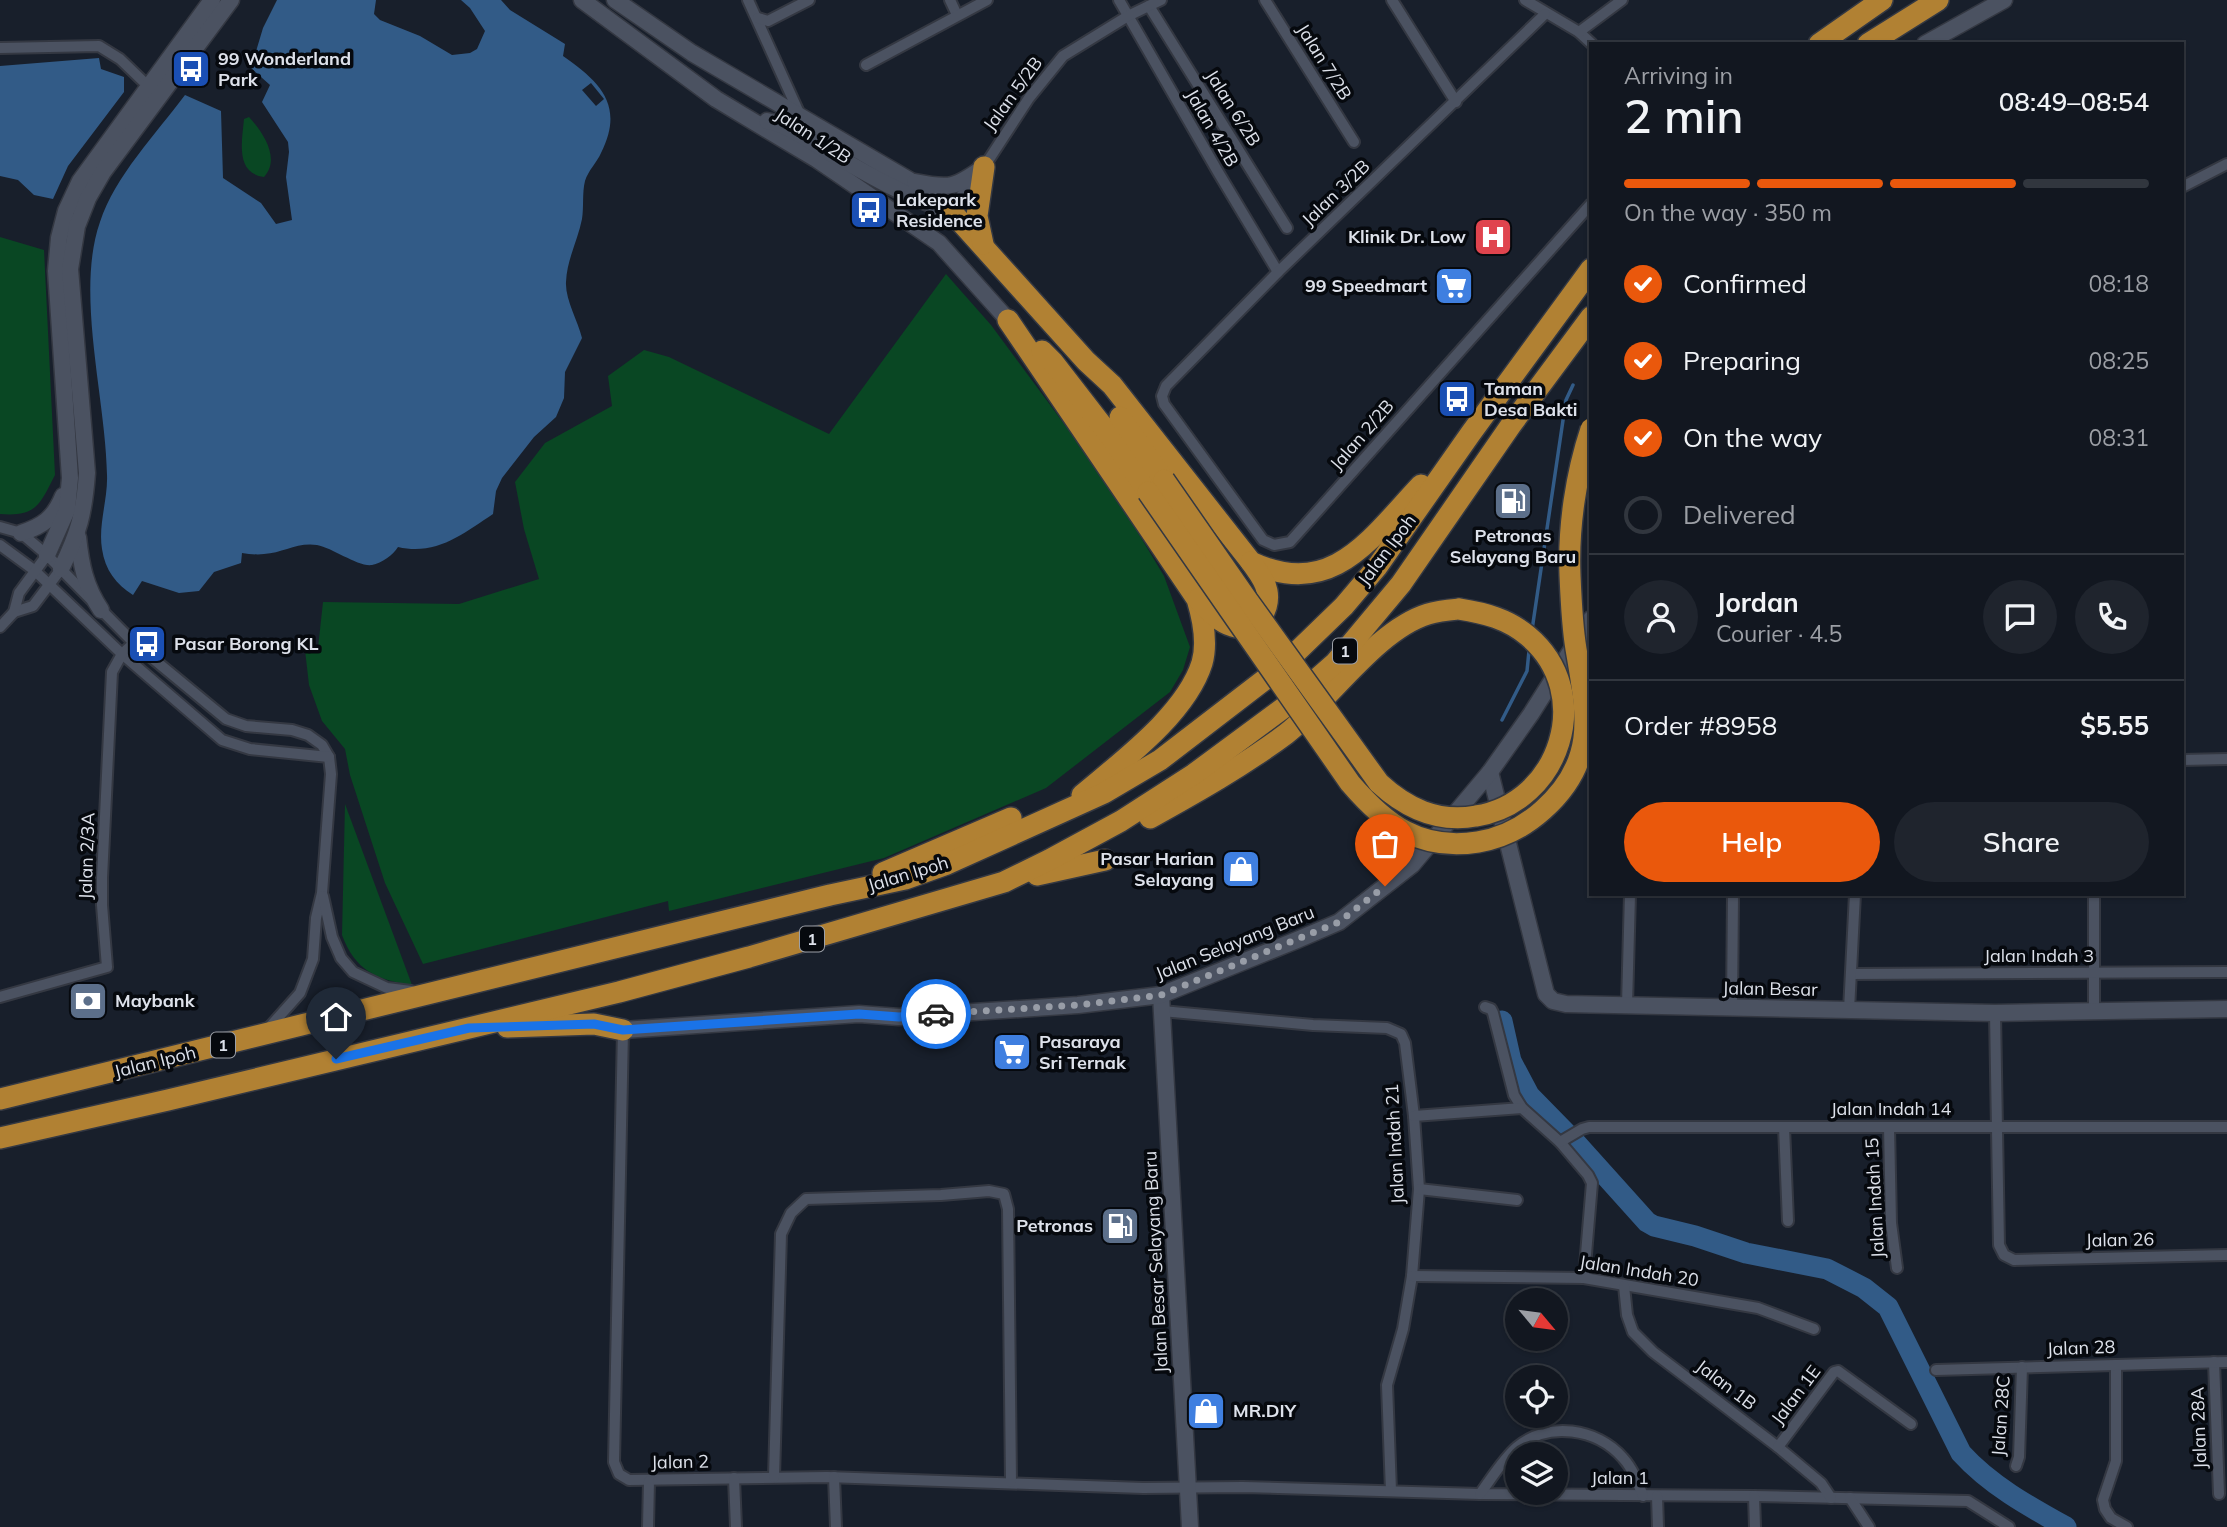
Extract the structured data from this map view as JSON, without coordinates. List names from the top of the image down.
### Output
{
  "streets": {
    "highway": ["Jalan Ipoh", "1"],
    "street": [
      "Jalan 7/2B",
      "Jalan 5/2B",
      "Jalan 6/2B",
      "Jalan 4/2B",
      "Jalan 1/2B",
      "Jalan 3/2B",
      "Jalan 2/2B",
      "Jalan 2/3A",
      "Jalan Selayang Baru",
      "Jalan Indah 3",
      "Jalan Besar",
      "Jalan Indah 14",
      "Jalan Indah 21",
      "Jalan Indah 15",
      "Jalan 26",
      "Jalan Besar Selayang Baru",
      "Jalan Indah 20",
      "Jalan 28",
      "Jalan 1B",
      "Jalan 1E",
      "Jalan 28C",
      "Jalan 28A",
      "Jalan 2",
      "Jalan 1"
    ]
  },
  "crossings": [
    ["Jalan 5/2B", "Jalan 6/2B"],
    ["Jalan 5/2B", "Jalan 4/2B"],
    ["Jalan 5/2B", "Jalan 1/2B"],
    ["Jalan 4/2B", "Jalan 3/2B"],
    ["Jalan 3/2B", "Jalan 2/2B"],
    ["Jalan Selayang Baru", "Jalan Besar"],
    ["Jalan Selayang Baru", "Jalan Indah 21"],
    ["Jalan Selayang Baru", "Jalan Besar Selayang Baru"],
    ["Jalan Selayang Baru", "Jalan 2"],
    ["Jalan Indah 14", "Jalan Indah 15"],
    ["Jalan Indah 14", "Jalan 26"],
    ["Jalan Indah 21", "Jalan Besar Selayang Baru"],
    ["Jalan Indah 21", "Jalan Indah 20"],
    ["Jalan Indah 21", "Jalan 1"],
    ["Jalan Besar Selayang Baru", "Jalan 2"],
    ["Jalan Besar Selayang Baru", "Jalan 1"],
    ["Jalan Indah 20", "Jalan 1B"],
    ["Jalan 28", "Jalan 28C"],
    ["Jalan 28", "Jalan 28A"],
    ["Jalan 1B", "Jalan 1E"],
    ["Jalan 1B", "Jalan 1"],
    ["Jalan 2", "Jalan 1"]
  ],
  "places": {
    "bus stop": [
      "99 Wonderland Park",
      "Lakepark Residence",
      "Taman Desa Bakti",
      "Pasar Borong KL"
    ],
    "hospital": ["Klinik Dr. Low"],
    "supermarket": ["99 Speedmart", "Pasaraya Sri Ternak"],
    "fuel station": ["Petronas Selayang Baru", "Petronas"],
    "shop": ["Pasar Harian Selayang", "MR.DIY"],
    "bank": ["Maybank"]
  },
  "north": "bottom right",
  "page": {
    "heading": ["2 min", "Arriving in", "08:49–08:54"],
    "panel": [
      "Jordan",
      "Courier · 4.5",
      "Order #8958",
      "$5.55"
    ],
    "bar": "On the way · 350 m",
    "list": [
      ["Confirmed", "08:18"],
      ["Preparing", "08:25"],
      ["On the way", "08:31"],
      "Delivered"
    ],
    "buttons": ["Help", "Share"]
  }
}
